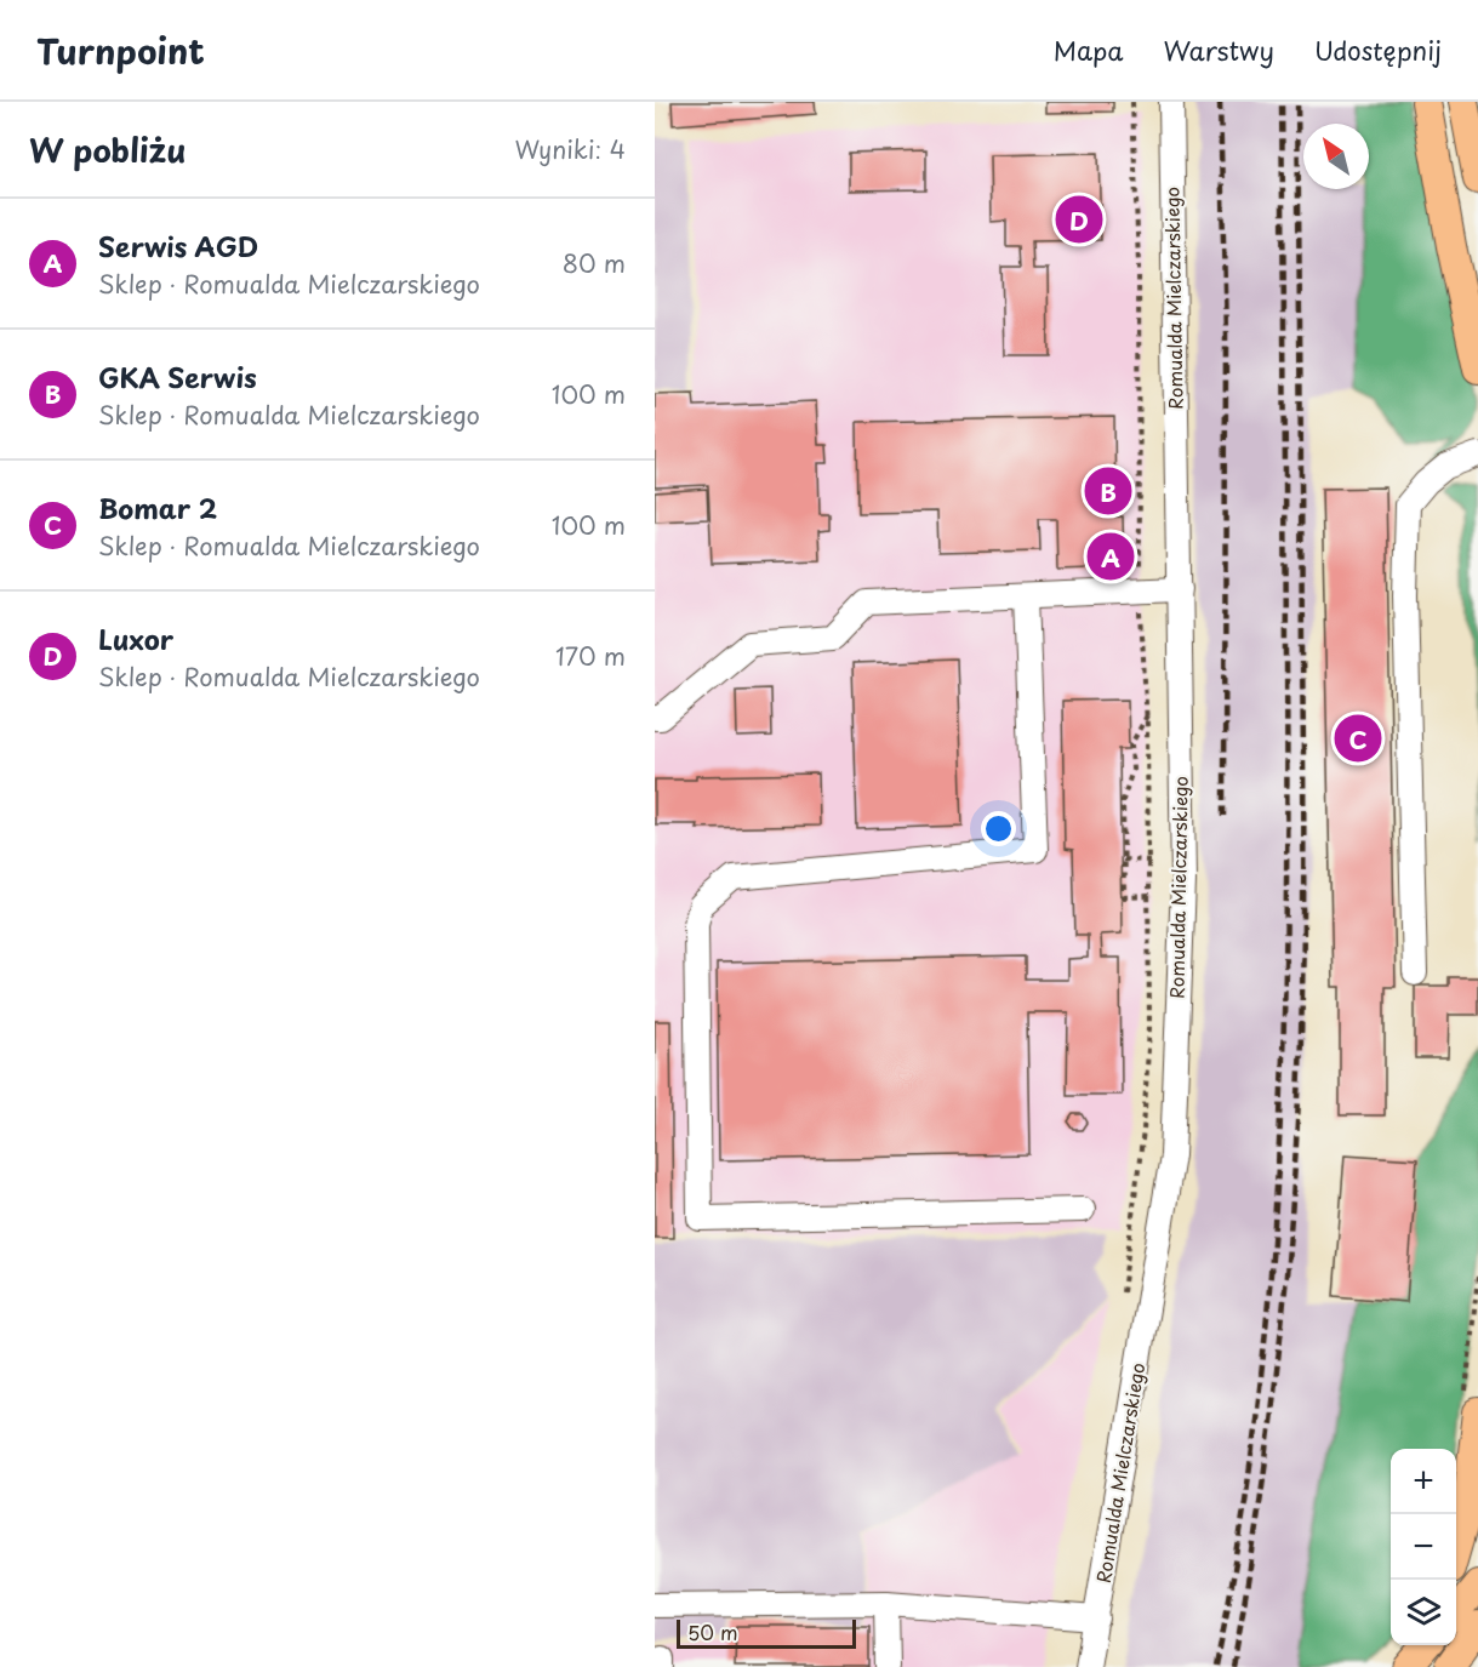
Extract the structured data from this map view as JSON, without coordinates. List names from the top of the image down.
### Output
{
  "streets": {
    "street": ["Romualda Mielczarskiego"]
  },
  "scale_bar": "50 m",
  "north": "top left",
  "page": {
    "header": "Turnpoint",
    "nav": ["Mapa", "Warstwy", "Udostępnij"],
    "heading": ["W pobliżu", "Wyniki: 4"],
    "pins": [
      "D",
      "B",
      "A",
      "C"
    ],
    "list": [
      {
        "mark": "A",
        "name": "Serwis AGD",
        "note": "Sklep · Romualda Mielczarskiego",
        "value": "80 m"
      },
      {
        "mark": "B",
        "name": "GKA Serwis",
        "note": "Sklep · Romualda Mielczarskiego",
        "value": "100 m"
      },
      {
        "mark": "C",
        "name": "Bomar 2",
        "note": "Sklep · Romualda Mielczarskiego",
        "value": "100 m"
      },
      {
        "mark": "D",
        "name": "Luxor",
        "note": "Sklep · Romualda Mielczarskiego",
        "value": "170 m"
      }
    ],
    "map_buttons": ["+", "−"],
    "scale": "50 m"
  }
}
